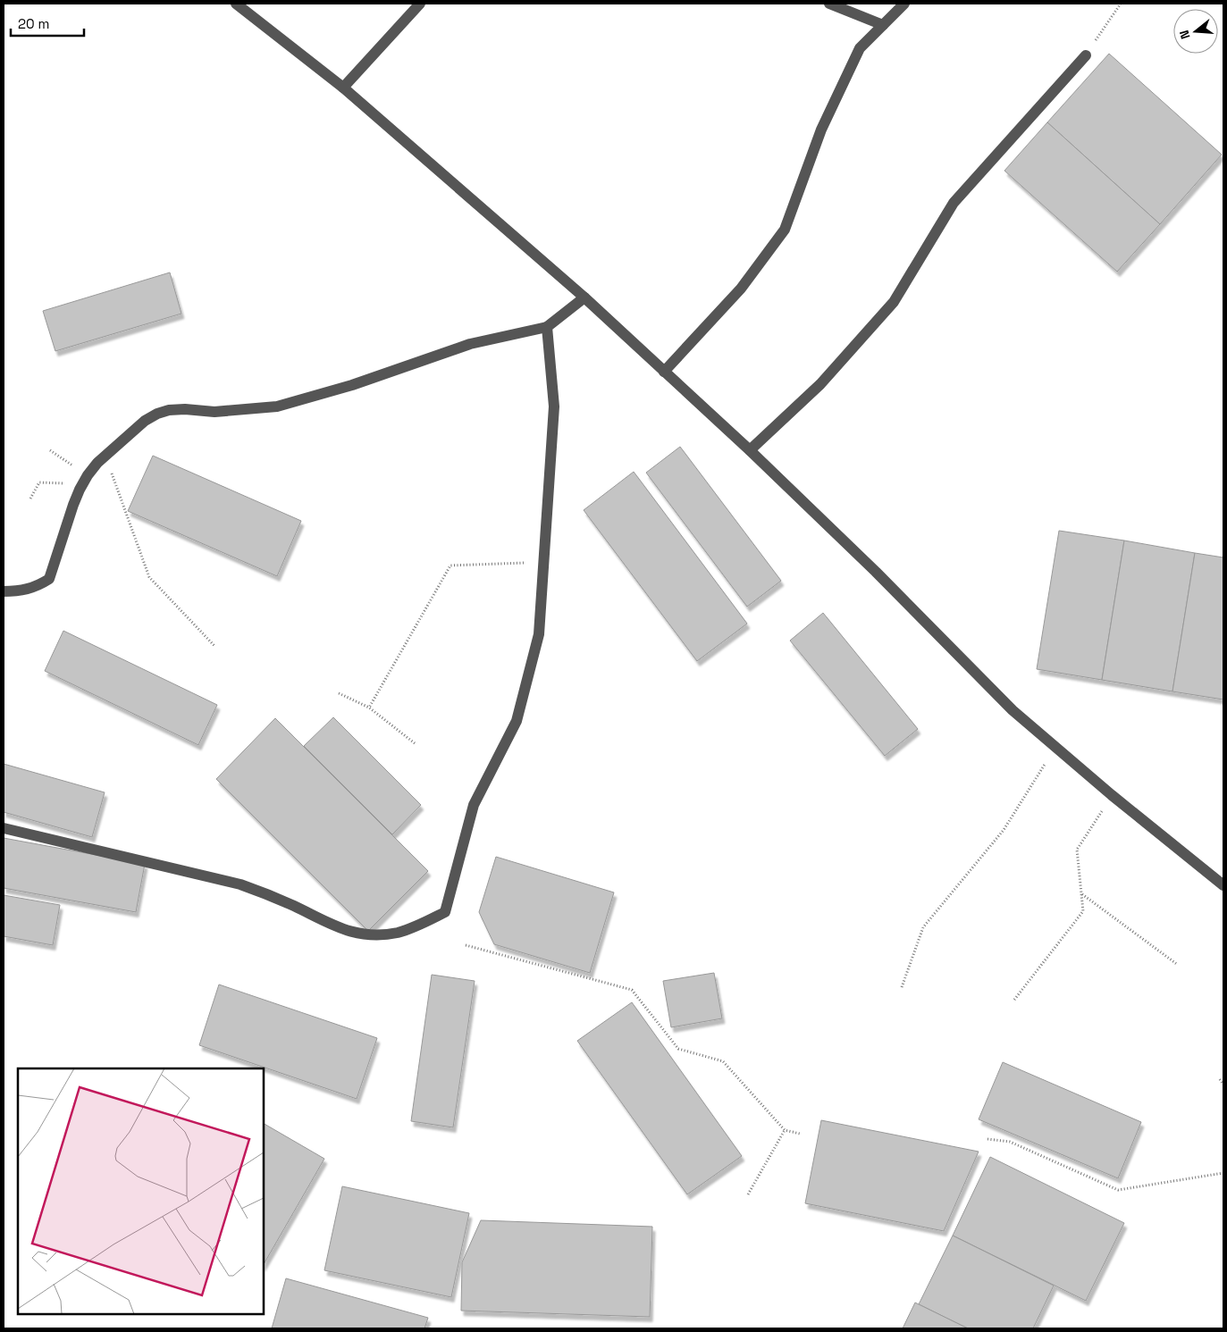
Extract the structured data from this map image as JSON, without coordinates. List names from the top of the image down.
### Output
{
  "scale_bar": "20 m",
  "north": "left"
}
